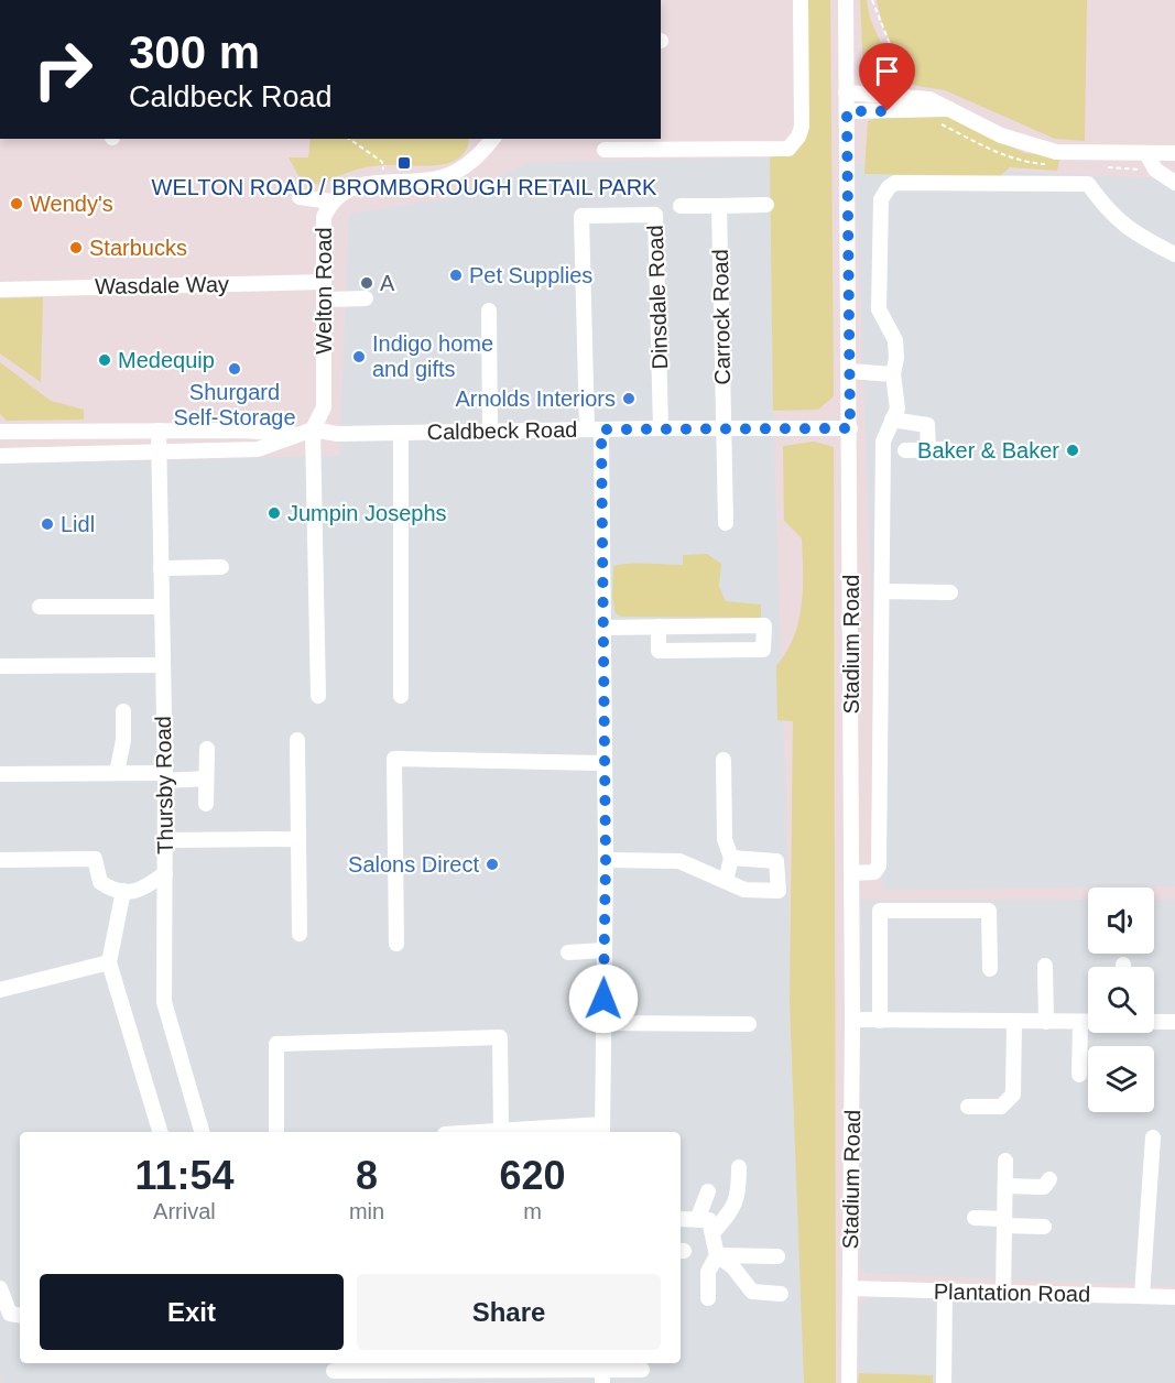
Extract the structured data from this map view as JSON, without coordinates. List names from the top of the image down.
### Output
{
  "streets": {
    "street": [
      "Wasdale Way",
      "Welton Road",
      "Dinsdale Road",
      "Carrock Road",
      "Caldbeck Road",
      "Stadium Road",
      "Thursby Road",
      "Plantation Road"
    ]
  },
  "crossings": [
    ["Wasdale Way", "Welton Road"],
    ["Welton Road", "Caldbeck Road"],
    ["Dinsdale Road", "Caldbeck Road"],
    ["Carrock Road", "Caldbeck Road"],
    ["Caldbeck Road", "Stadium Road"],
    ["Caldbeck Road", "Thursby Road"],
    ["Stadium Road", "Plantation Road"]
  ],
  "places": {
    "transit": ["WELTON ROAD / BROMBOROUGH RETAIL PARK"],
    "other": [
      "Wendy's",
      "Starbucks",
      "Pet Supplies",
      "A",
      "Indigo home and gifts",
      "Medequip",
      "Shurgard Self-Storage",
      "Arnolds Interiors",
      "Baker & Baker",
      "Jumpin Josephs",
      "Lidl",
      "Salons Direct"
    ]
  },
  "page": {
    "turn": ["300 m", "Caldbeck Road"],
    "eta": [
      "11:54",
      "Arrival",
      "8",
      "min",
      "620",
      "m"
    ],
    "buttons": ["Exit", "Share"]
  }
}
